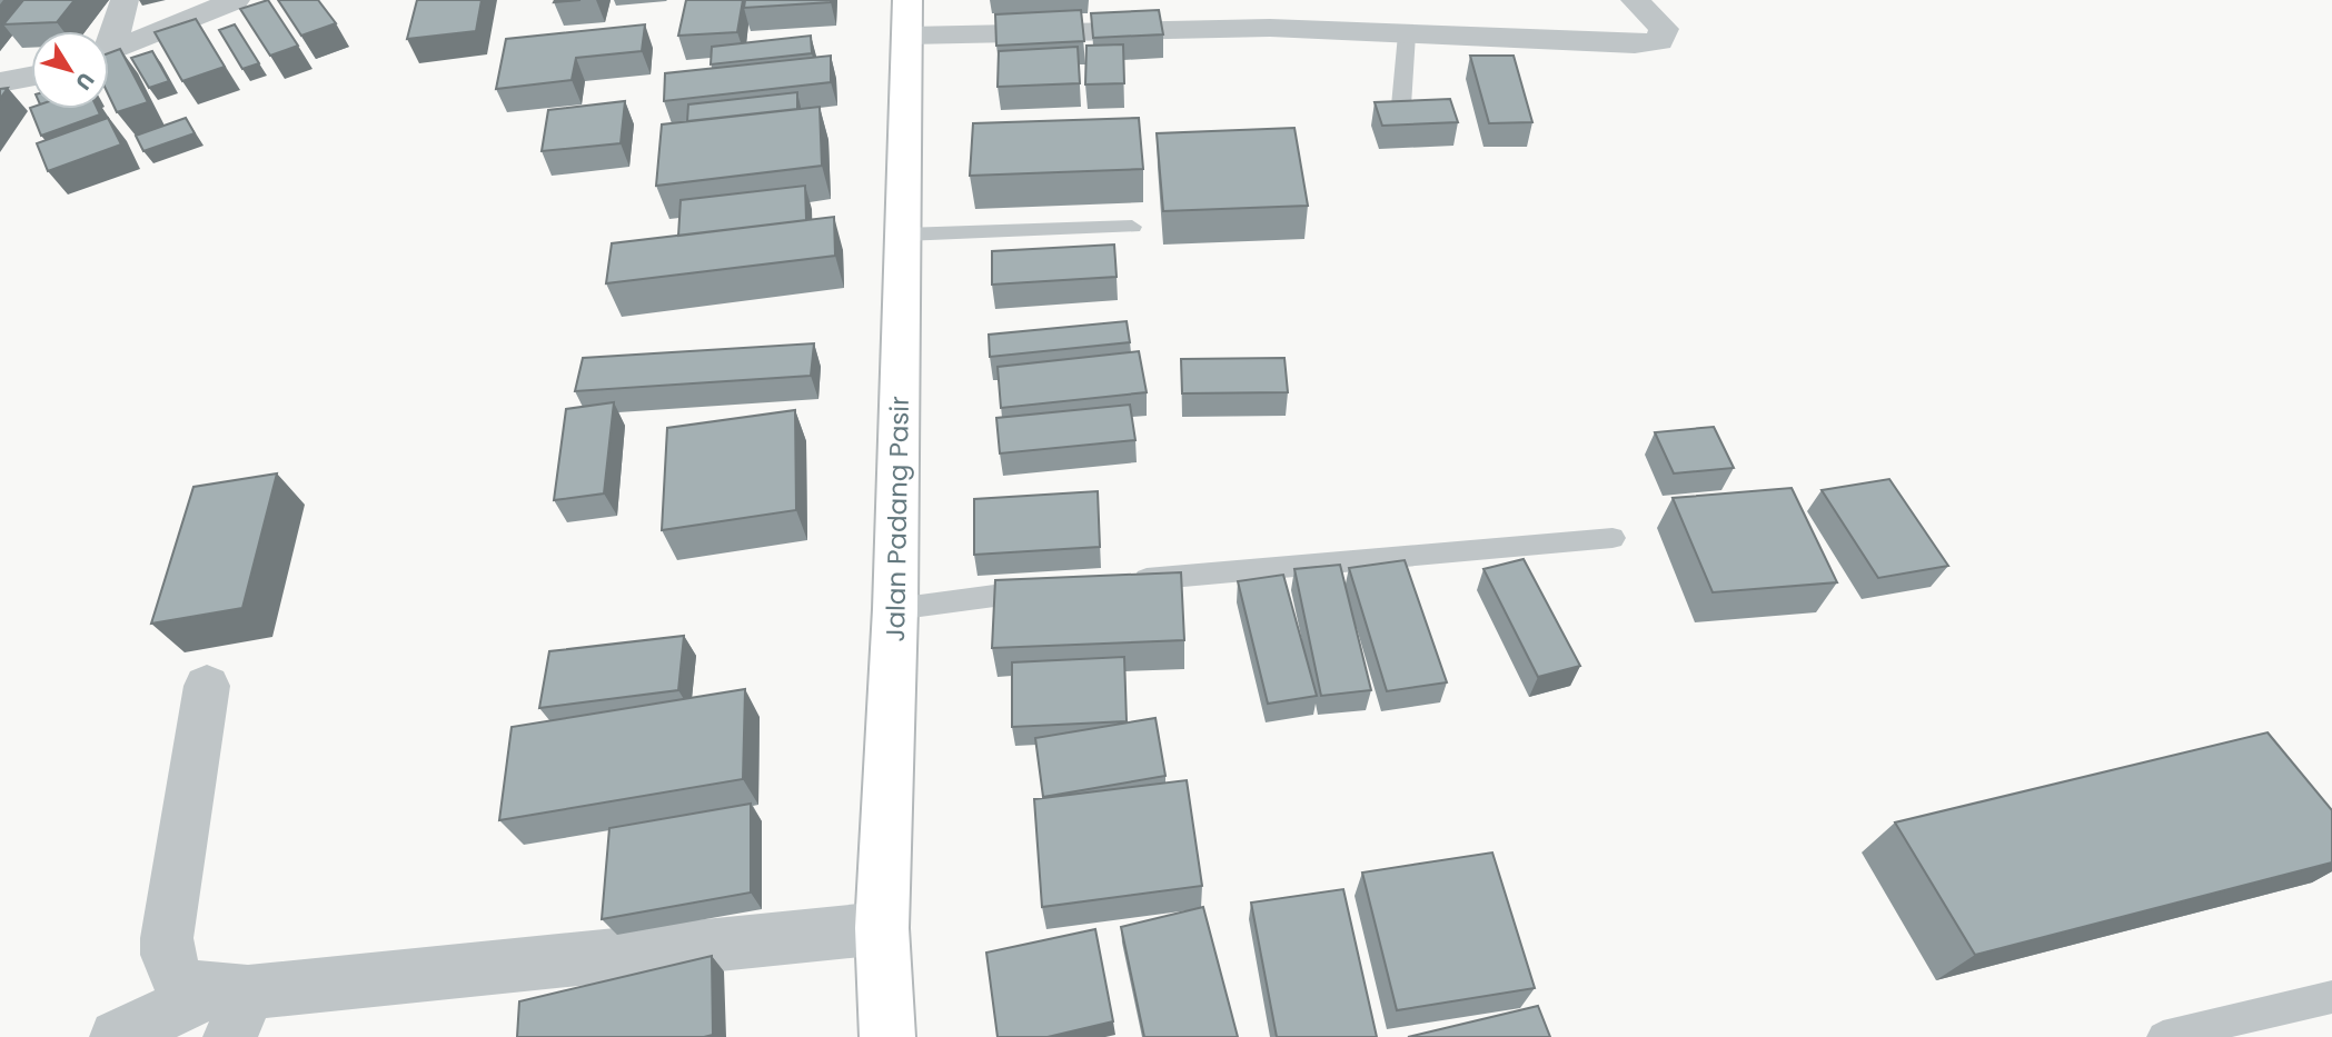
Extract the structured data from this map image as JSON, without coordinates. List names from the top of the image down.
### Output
{
  "streets": {
    "highway": ["Jalan Padang Pasir"]
  },
  "north": "bottom right"
}
